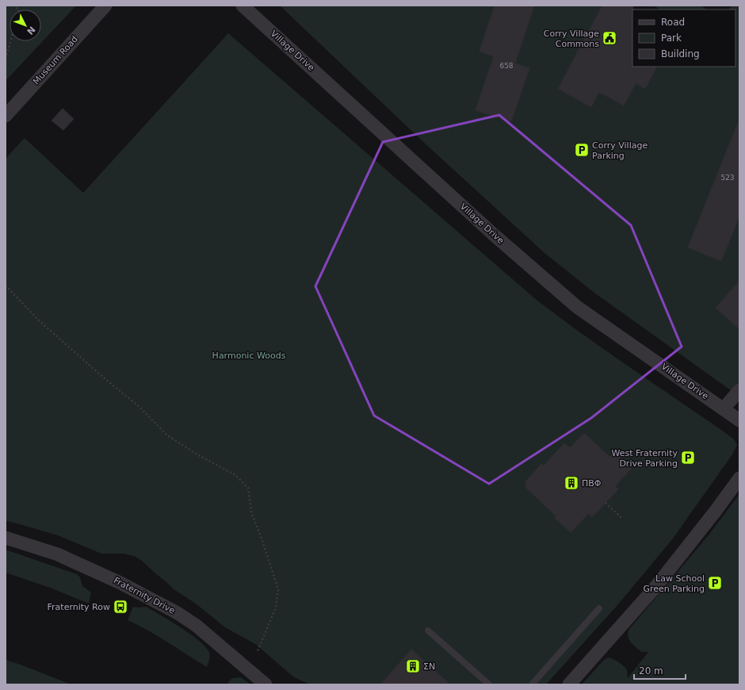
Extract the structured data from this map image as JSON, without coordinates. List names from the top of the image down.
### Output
{
  "streets": {
    "street": ["Village Drive", "Museum Road", "Fraternity Drive"]
  },
  "parks": ["Harmonic Woods"],
  "places": {
    "public building": ["Corry Village Commons"],
    "parking": ["Corry Village Parking", "West Fraternity Drive Parking", "Law School Green Parking"],
    "building": ["ΠΒΦ", "ΣΝ"],
    "bus stop": ["Fraternity Row"]
  },
  "house_numbers": ["658", "523"],
  "legend": ["Road", "Park", "Building"],
  "scale_bar": "20 m",
  "north": "bottom right"
}
